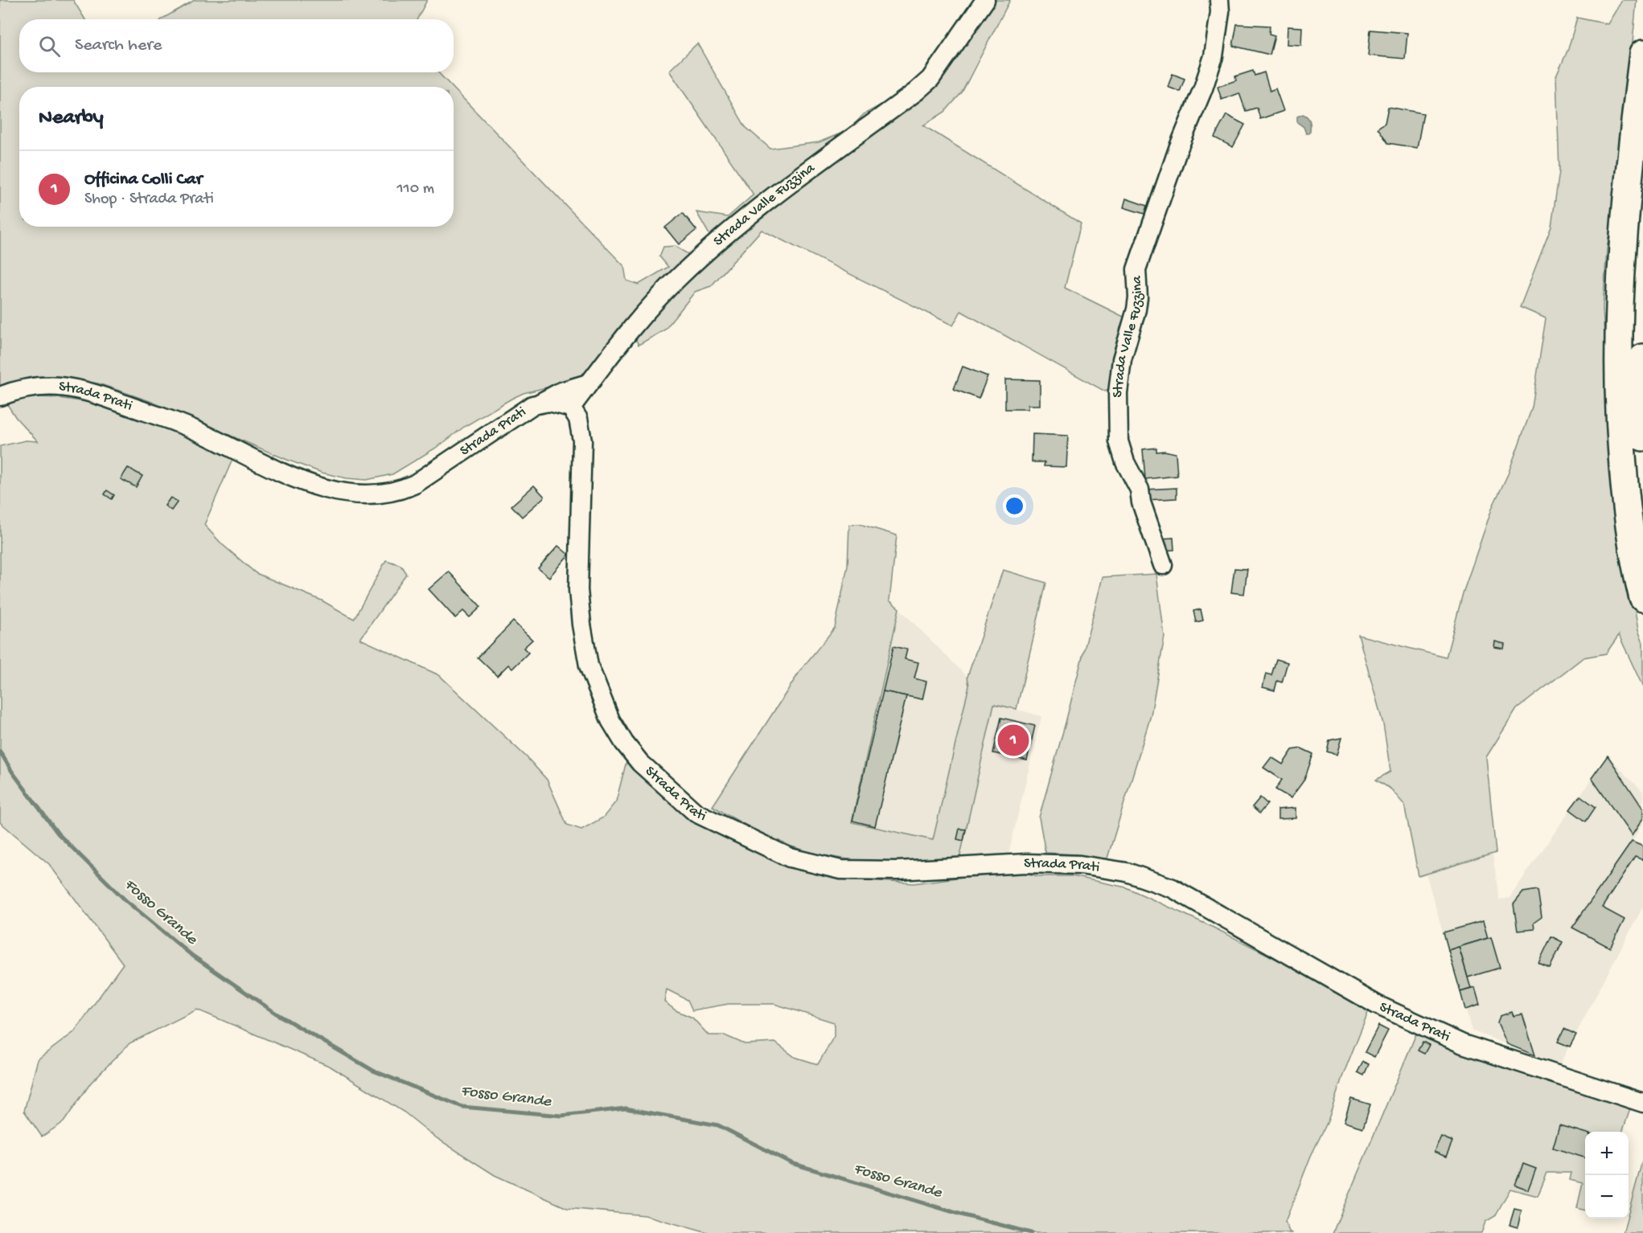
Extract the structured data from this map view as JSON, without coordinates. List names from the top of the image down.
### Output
{
  "streets": {
    "street": ["Strada Valle Fuzzina", "Strada Prati"]
  },
  "crossings": [
    ["Strada Valle Fuzzina", "Strada Prati"]
  ],
  "water": ["Fosso Grande"],
  "page": {
    "search": "Search here",
    "heading": "Nearby",
    "list": [
      {
        "mark": "1",
        "name": "Officina Colli Car",
        "note": "Shop · Strada Prati",
        "value": "110 m"
      }
    ],
    "pins": "1",
    "map_buttons": ["+", "−"]
  }
}
